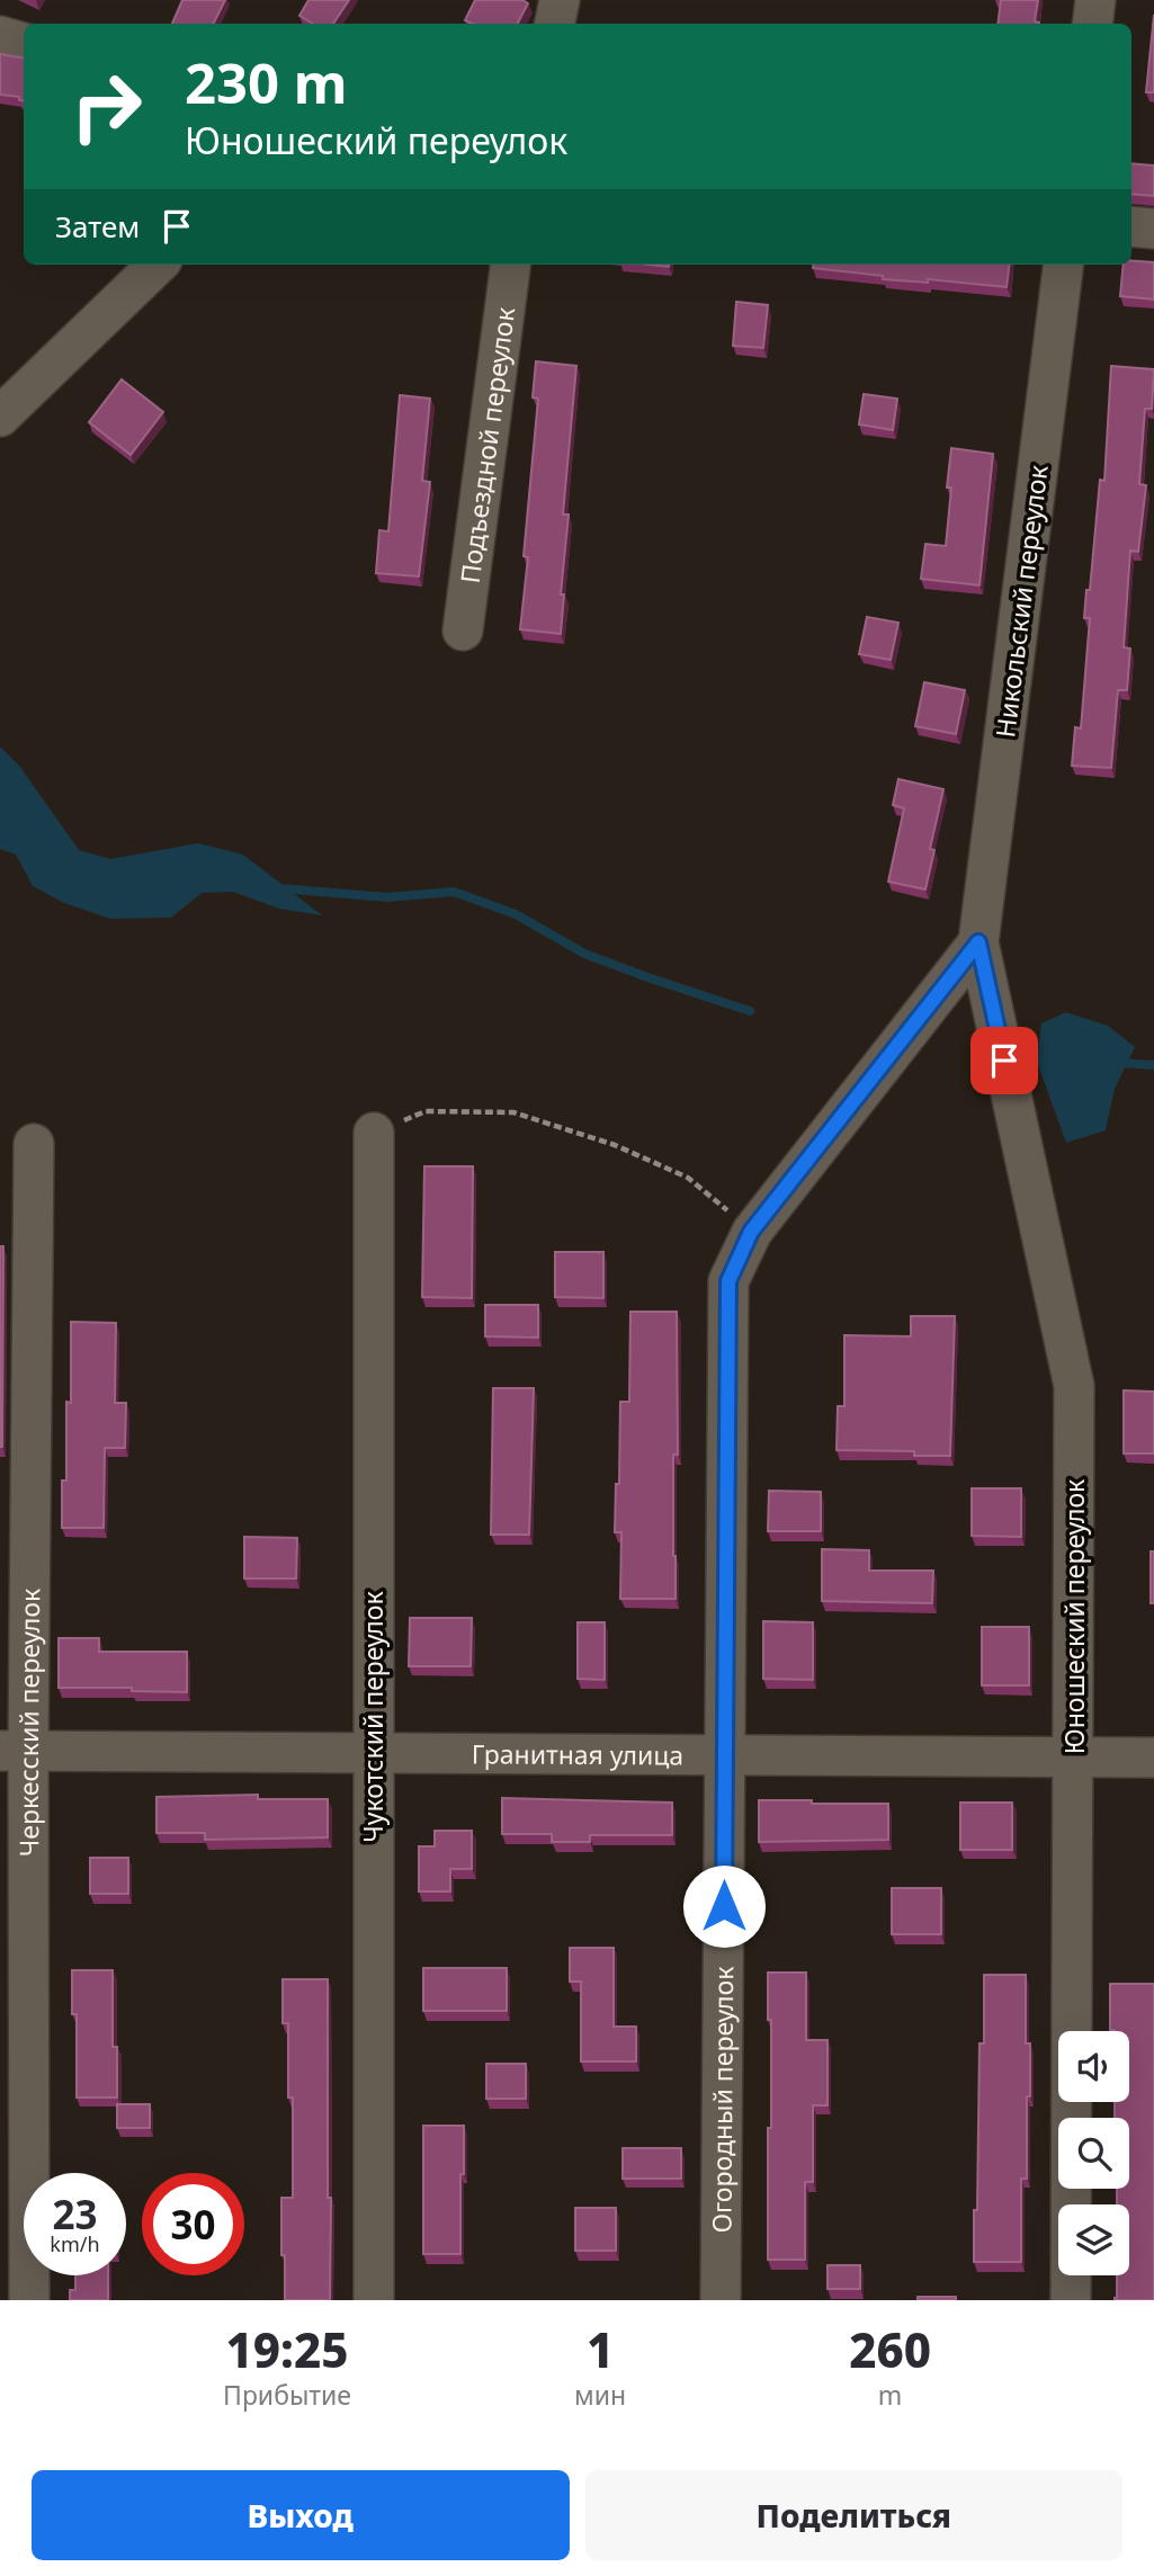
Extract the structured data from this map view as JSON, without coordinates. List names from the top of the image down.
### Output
{
  "streets": {
    "street": [
      "Подъездной переулок",
      "Никольский переулок",
      "Юношеский переулок",
      "Чукотский переулок",
      "Черкесский переулок",
      "Гранитная улица",
      "Огородный переулок"
    ]
  },
  "crossings": [
    ["Никольский переулок", "Юношеский переулок"],
    ["Никольский переулок", "Огородный переулок"],
    ["Юношеский переулок", "Гранитная улица"],
    ["Юношеский переулок", "Огородный переулок"],
    ["Чукотский переулок", "Гранитная улица"],
    ["Черкесский переулок", "Гранитная улица"],
    ["Гранитная улица", "Огородный переулок"]
  ],
  "page": {
    "turn": ["230 m", "Юношеский переулок"],
    "then": "Затем",
    "speed": "23 km/h",
    "limit": "30",
    "eta": [
      "19:25",
      "Прибытие",
      "1",
      "мин",
      "260",
      "m"
    ],
    "buttons": ["Выход", "Поделиться"]
  }
}
